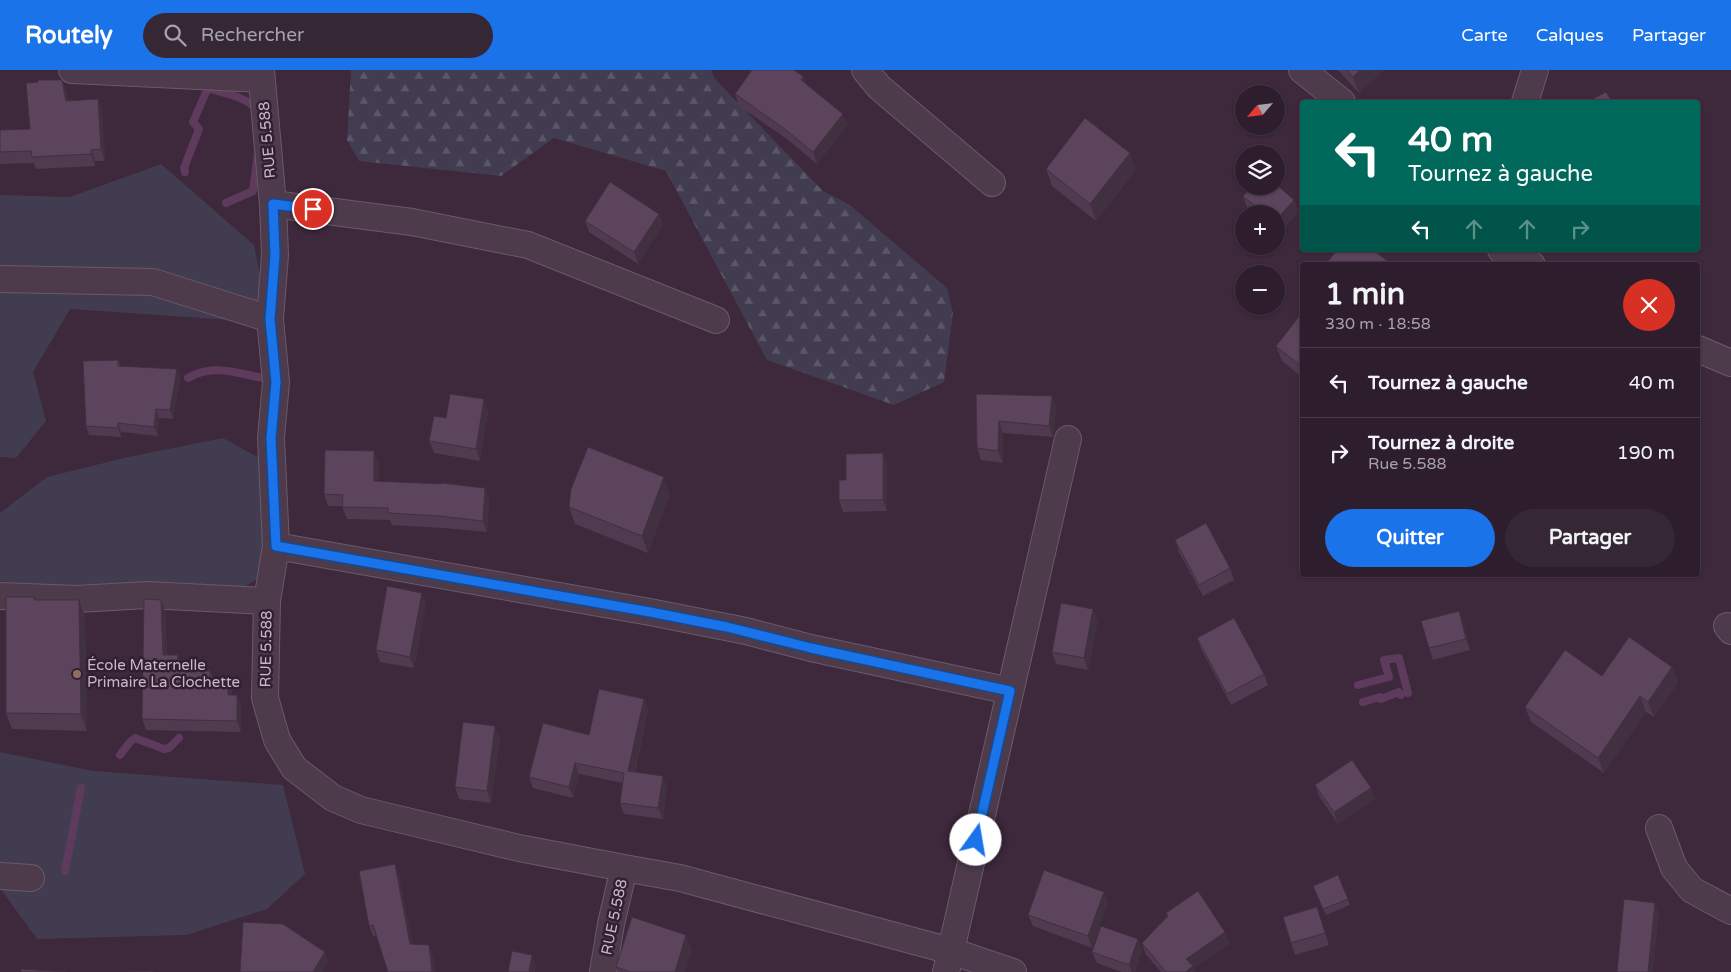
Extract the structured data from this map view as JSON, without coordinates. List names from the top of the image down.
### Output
{
  "streets": {
    "street": ["RUE 5.588"]
  },
  "places": ["École Maternelle Primaire La Clochette"],
  "north": "bottom left",
  "page": {
    "header": "Routely",
    "search": "Rechercher",
    "nav": ["Carte", "Calques", "Partager"],
    "map_buttons": ["+", "−"],
    "turn": ["40 m", "Tournez à gauche"],
    "heading": ["1 min", "330 m · 18:58"],
    "list": [
      {
        "name": "Tournez à gauche",
        "value": "40 m"
      },
      {
        "name": "Tournez à droite",
        "note": "Rue 5.588",
        "value": "190 m"
      }
    ],
    "buttons": ["Quitter", "Partager"]
  }
}
